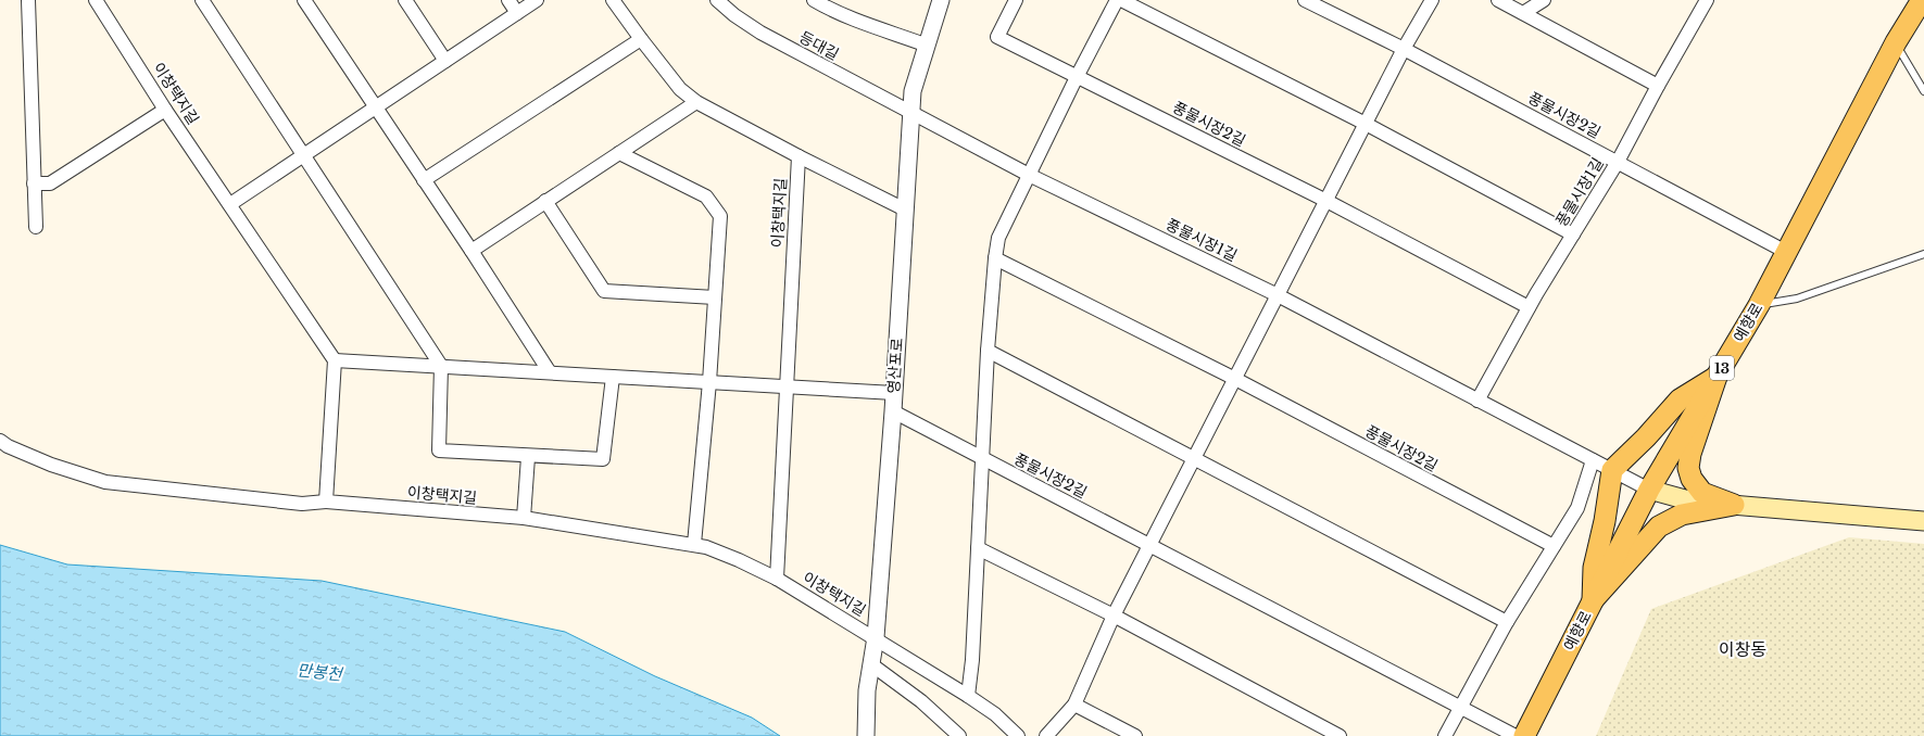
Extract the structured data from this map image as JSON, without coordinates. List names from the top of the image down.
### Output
{
  "streets": {
    "main road": ["예향로", "13"],
    "street": [
      "등대길",
      "이창택지길",
      "풍물시장2길",
      "풍물시장1길",
      "영산포로"
    ]
  },
  "crossings": [
    ["등대길", "풍물시장1길"],
    ["등대길", "영산포로"],
    ["이창택지길", "영산포로"],
    ["풍물시장2길", "풍물시장1길"],
    ["풍물시장2길", "예향로"],
    ["풍물시장2길", "영산포로"],
    ["풍물시장1길", "예향로"],
    ["풍물시장1길", "영산포로"]
  ],
  "districts": ["이창동"],
  "water": ["만봉천"]
}
